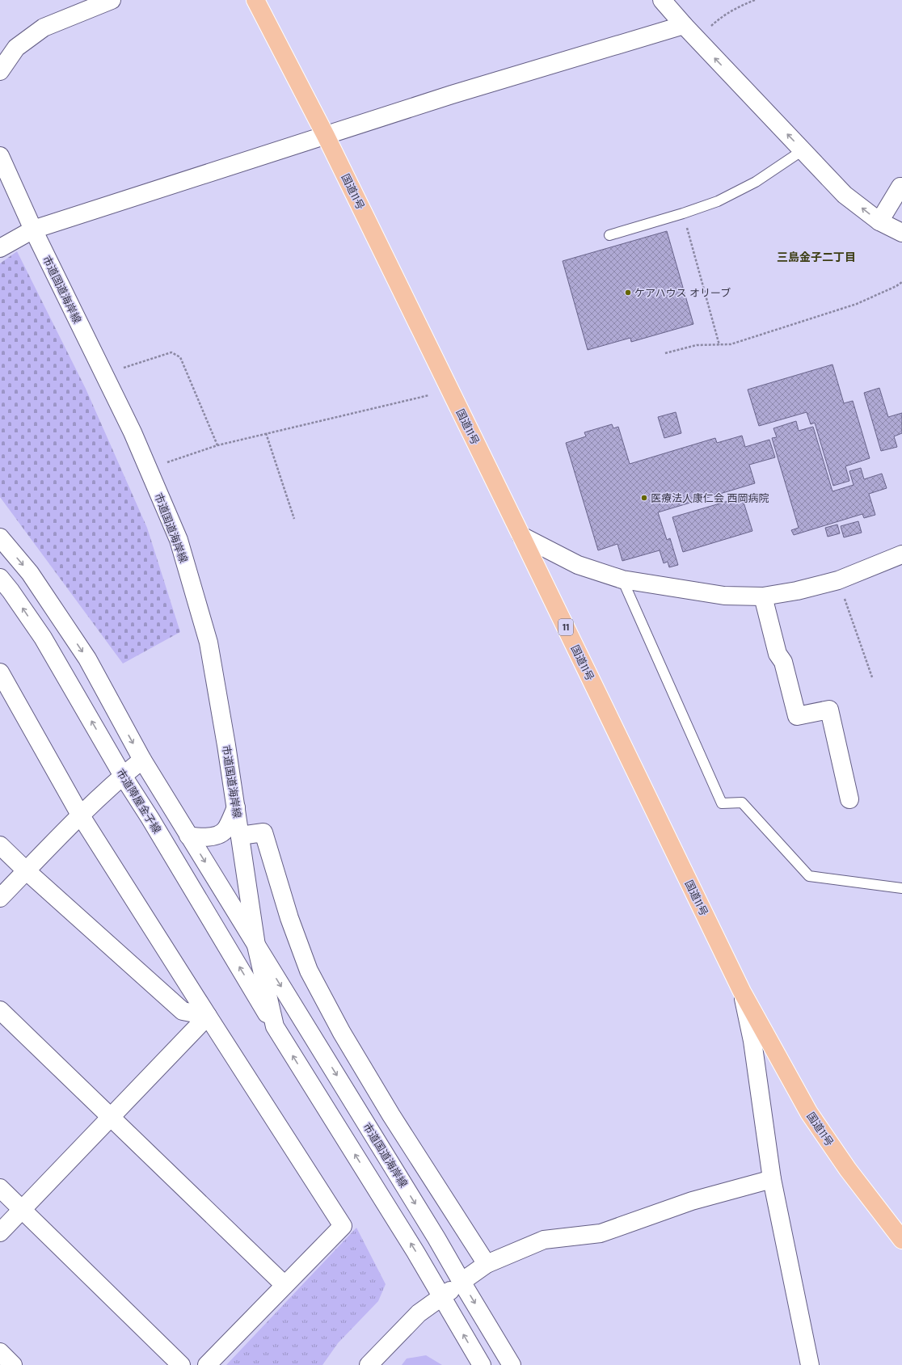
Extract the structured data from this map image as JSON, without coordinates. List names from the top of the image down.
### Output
{
  "streets": {
    "highway": ["国道11号", "11"],
    "street": ["市道国道海岸線", "市道陣屋金子線"]
  },
  "crossings": [
    ["市道国道海岸線", "市道陣屋金子線"]
  ],
  "districts": ["三島金子二丁目"],
  "places": ["ケアハウス オリーブ", "医療法人康仁会 西岡病院"]
}
